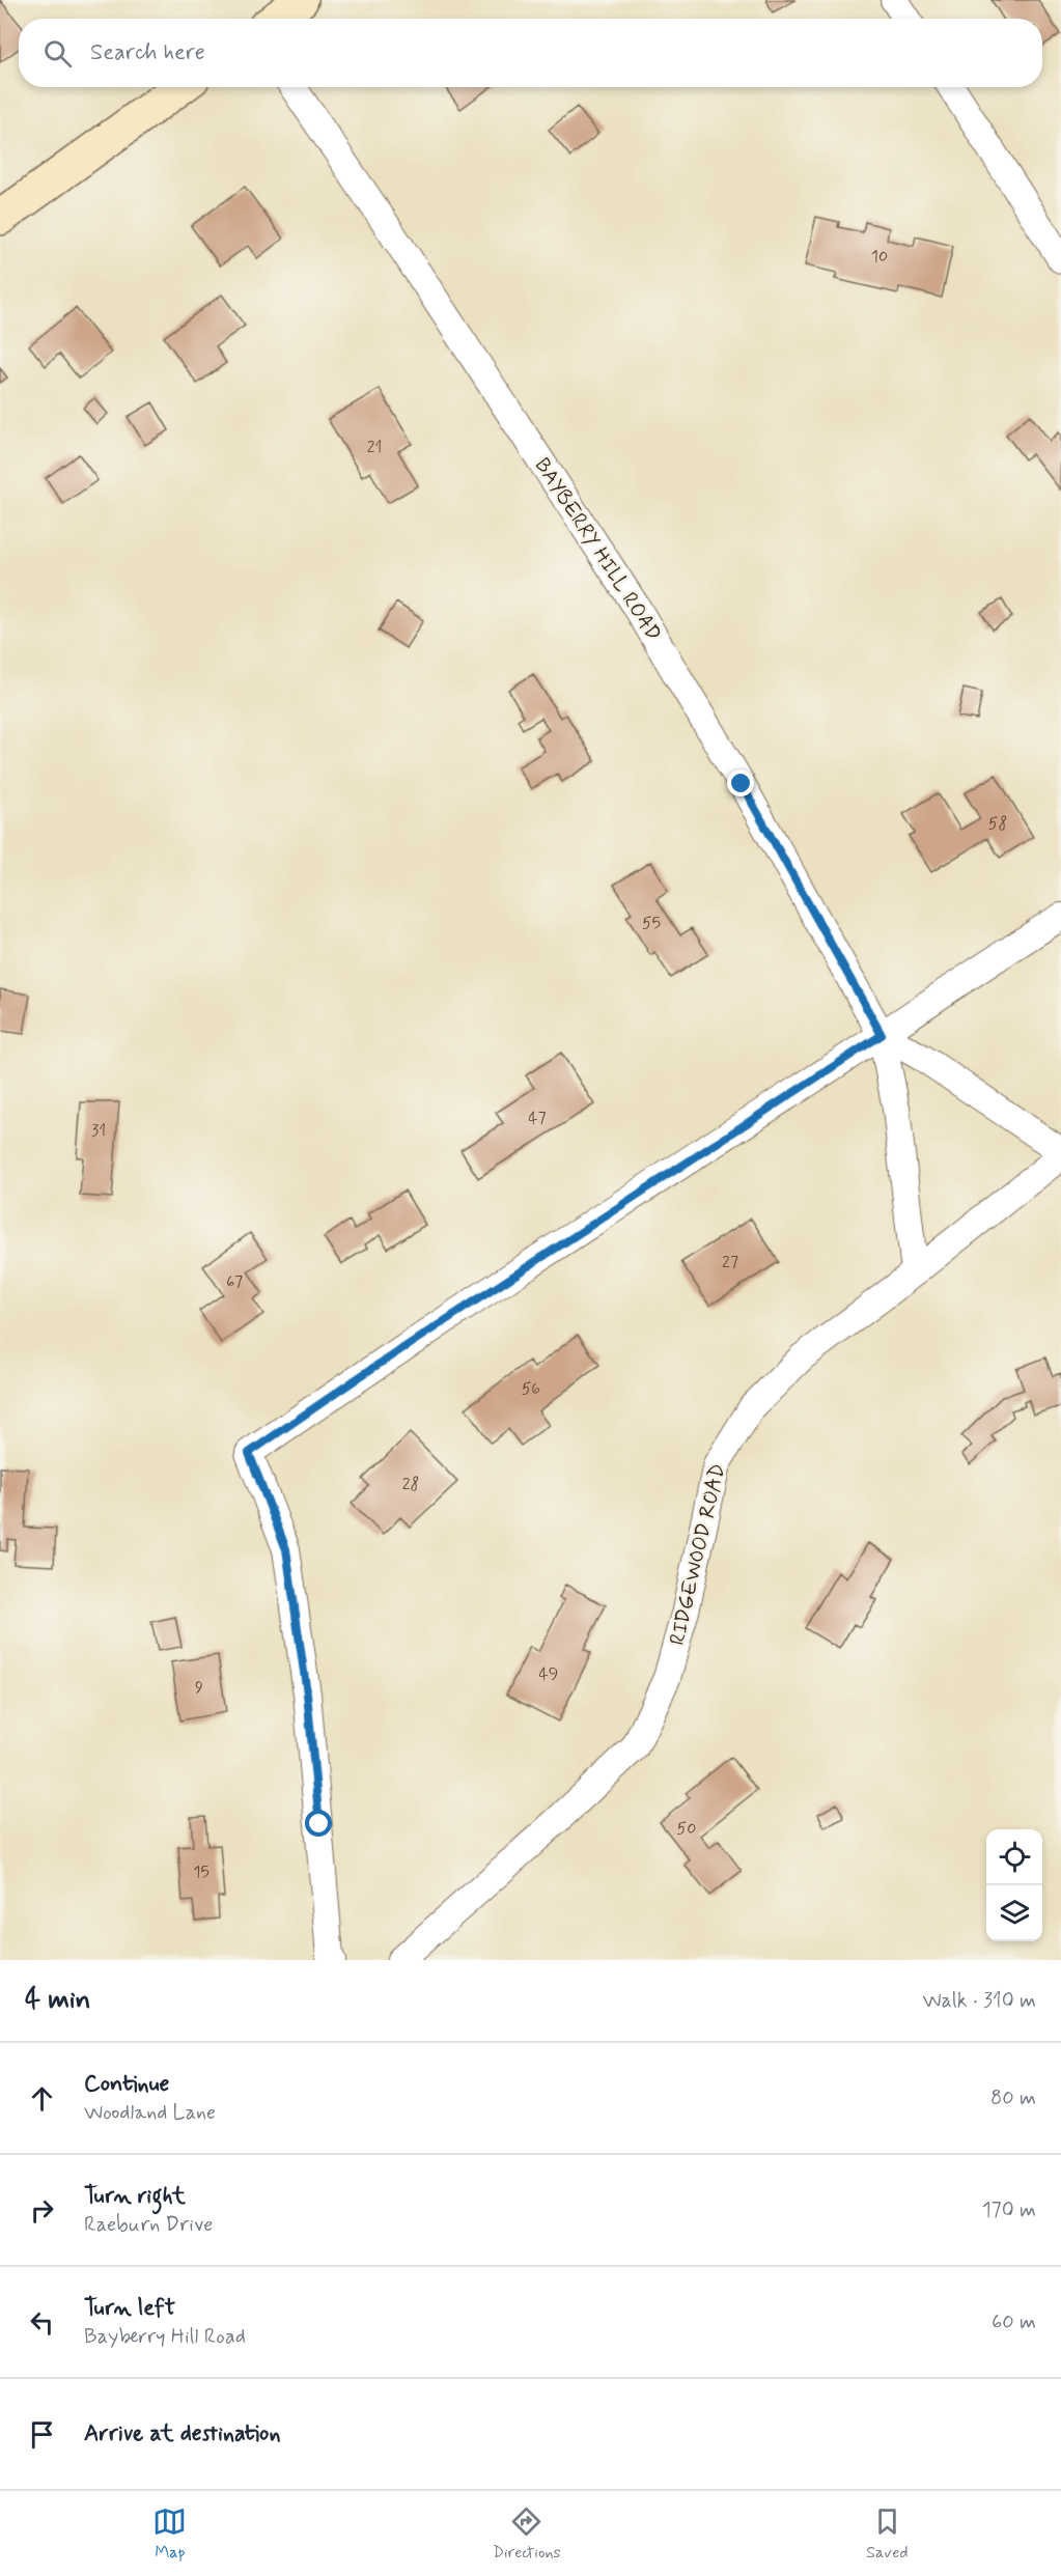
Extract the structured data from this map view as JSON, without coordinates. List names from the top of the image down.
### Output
{
  "streets": {
    "street": ["BAYBERRY HILL ROAD", "RIDGEWOOD ROAD"]
  },
  "crossings": [
    ["BAYBERRY HILL ROAD", "RIDGEWOOD ROAD"]
  ],
  "house_numbers": [
    "10",
    "21",
    "58",
    "55",
    "47",
    "31",
    "27",
    "67",
    "56",
    "28",
    "49",
    "9",
    "50",
    "15"
  ],
  "page": {
    "search": "Search here",
    "heading": ["4 min", "Walk · 310 m"],
    "list": [
      ["Continue", "Woodland Lane", "80 m"],
      ["Turn right", "Raeburn Drive", "170 m"],
      ["Turn left", "Bayberry Hill Road", "60 m"],
      "Arrive at destination"
    ],
    "nav": ["Map", "Directions", "Saved"]
  }
}
